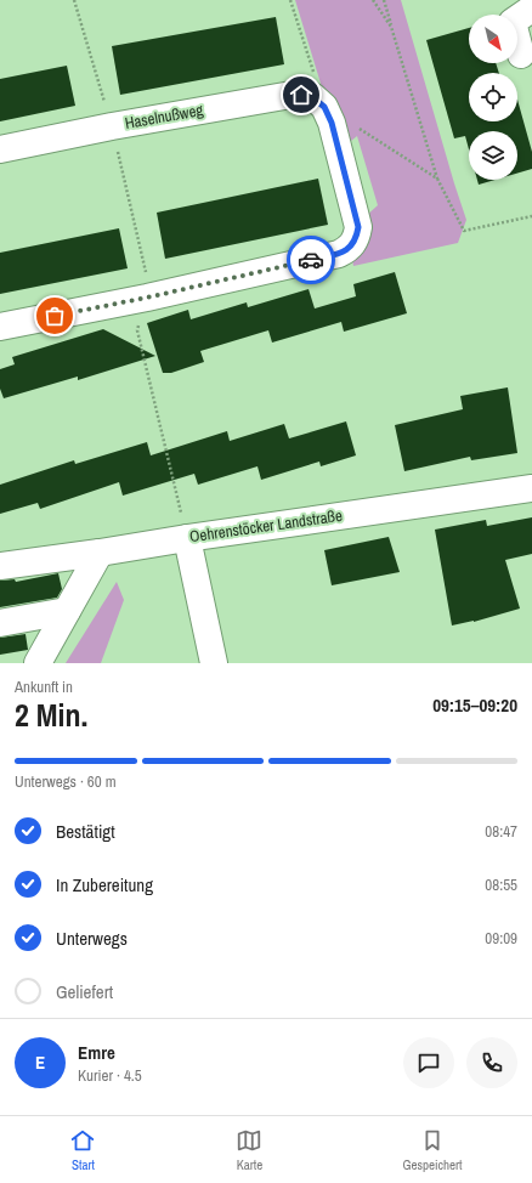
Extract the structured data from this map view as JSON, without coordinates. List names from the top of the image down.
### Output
{
  "streets": {
    "street": ["Haselnußweg", "Oehrenstöcker Landstraße"]
  },
  "north": "bottom right",
  "page": {
    "heading": ["2 Min.", "Ankunft in", "09:15–09:20"],
    "panel": ["Emre", "Kurier · 4.5"],
    "bar": "Unterwegs · 60 m",
    "list": [
      ["Bestätigt", "08:47"],
      ["In Zubereitung", "08:55"],
      ["Unterwegs", "09:09"],
      "Geliefert"
    ],
    "round": "E",
    "tabs": ["Start", "Karte", "Gespeichert"]
  }
}
